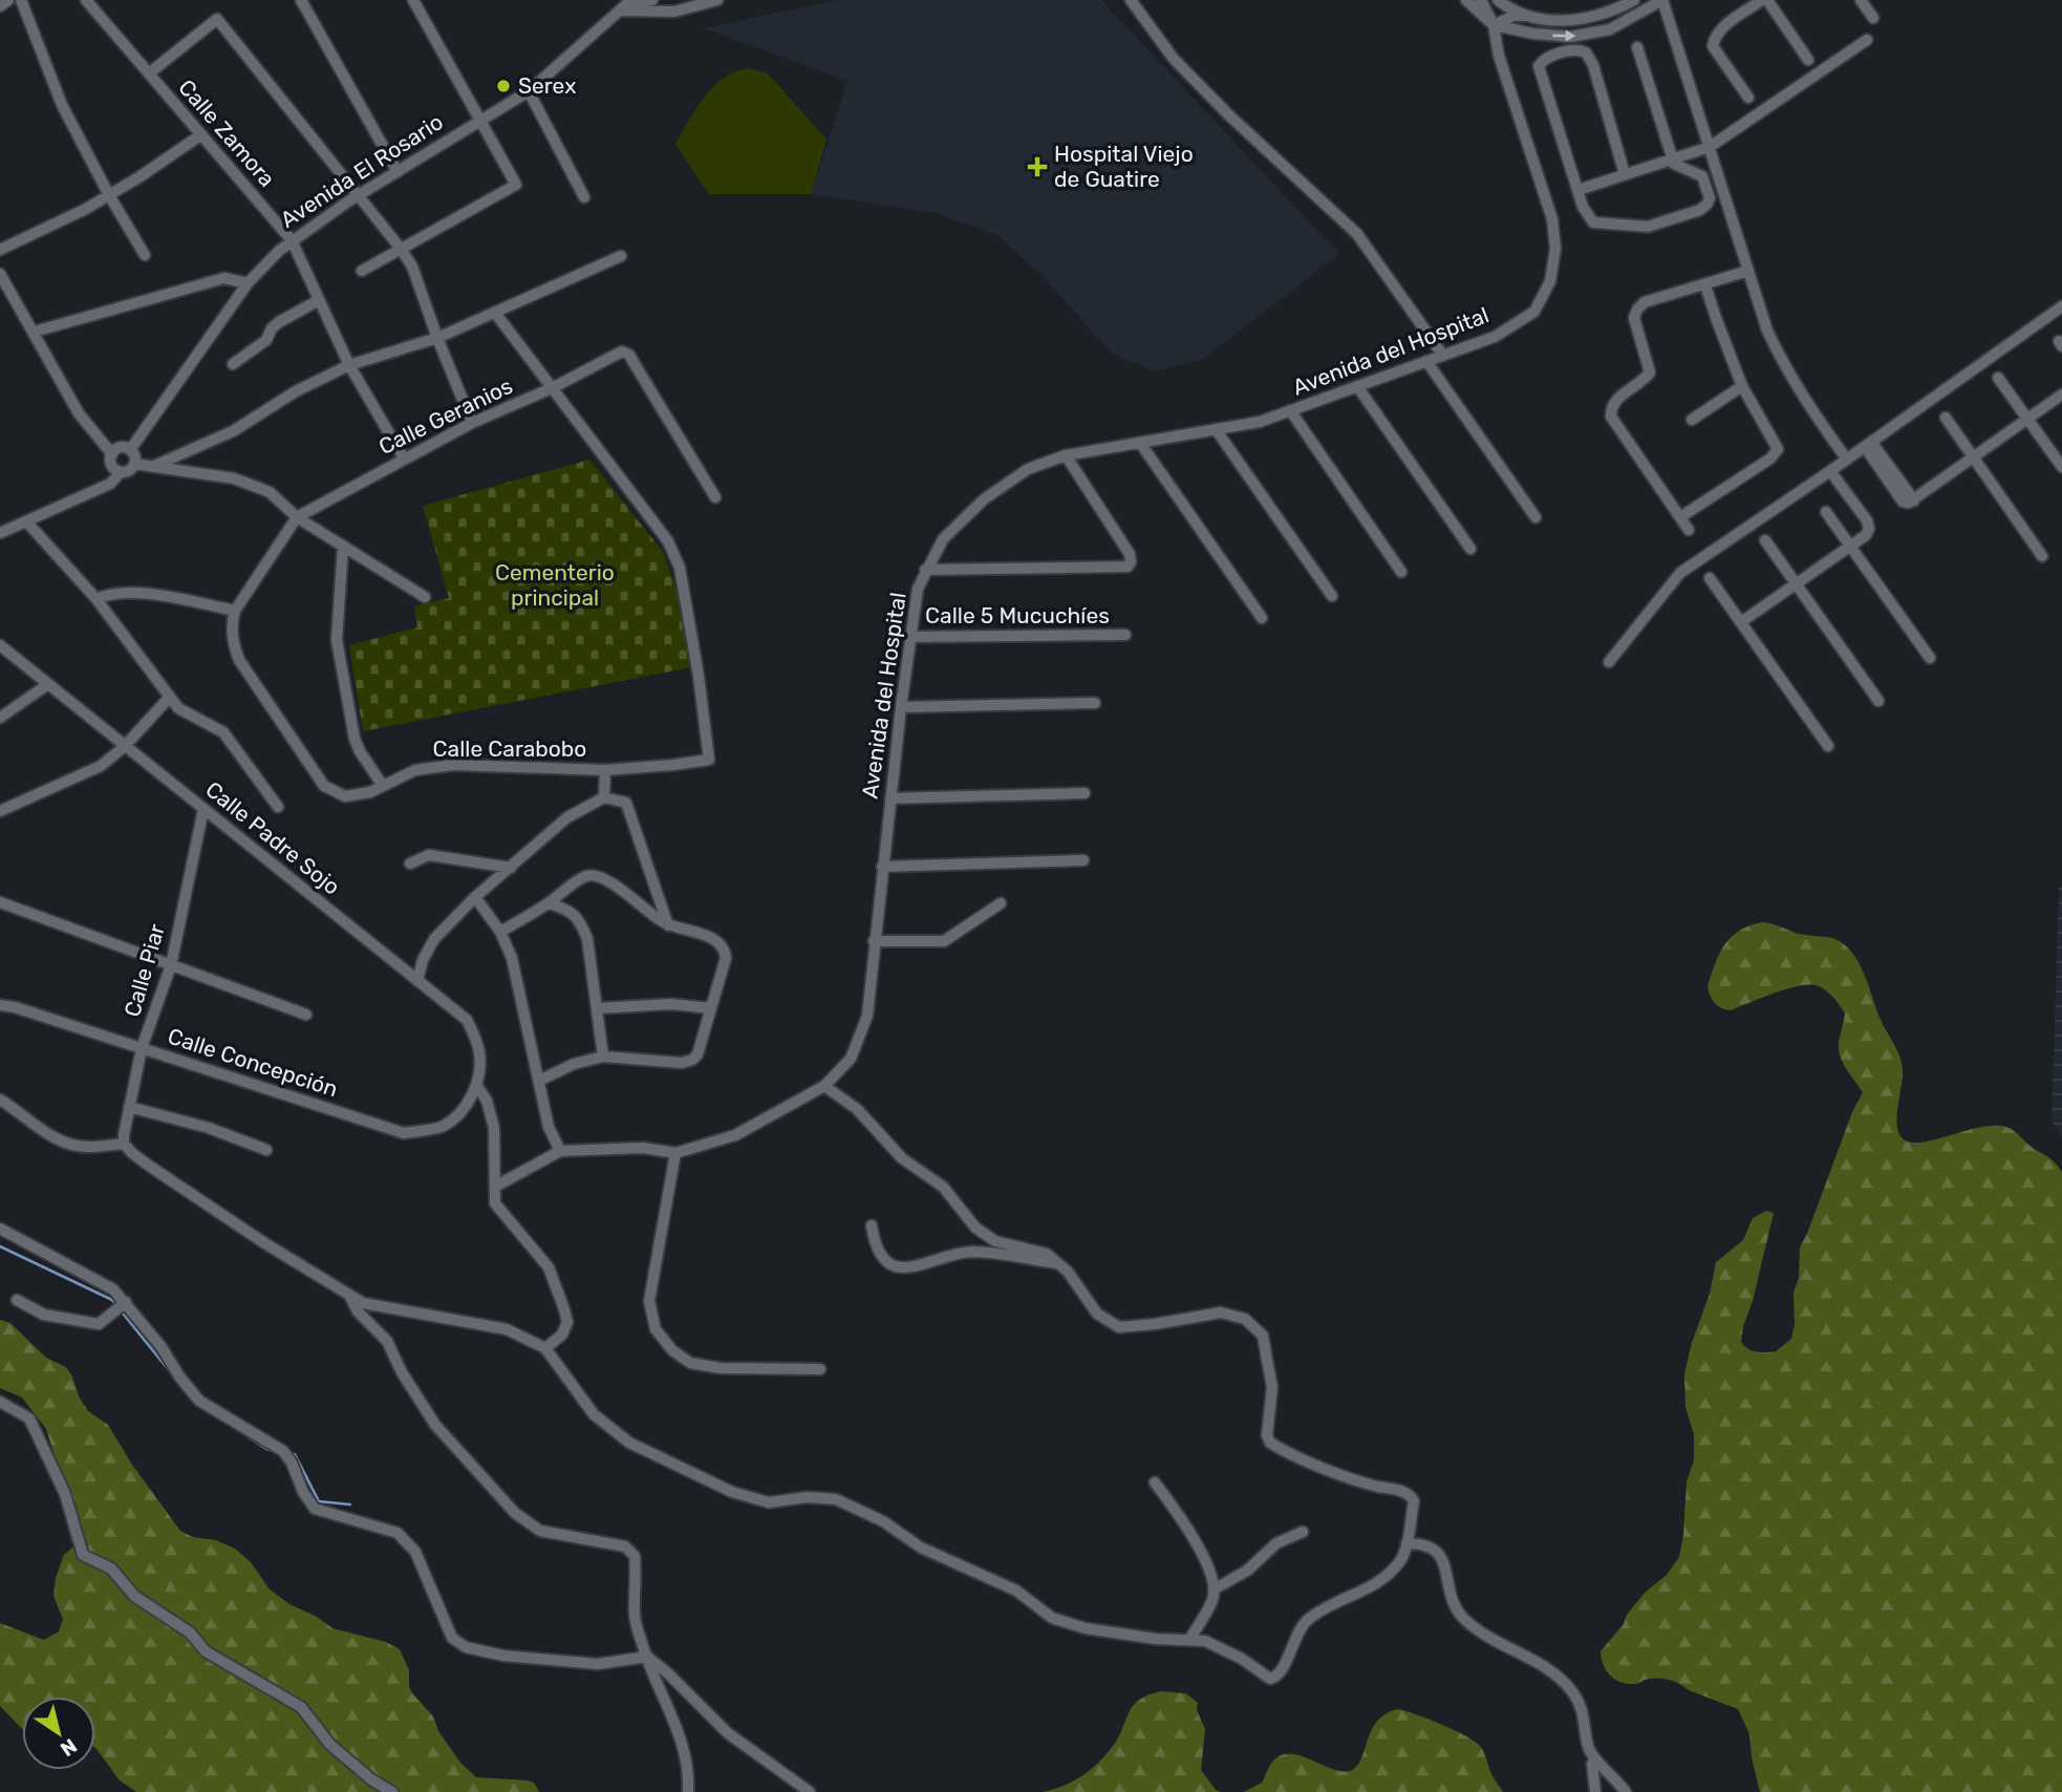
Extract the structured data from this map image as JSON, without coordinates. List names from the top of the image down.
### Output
{
  "streets": {
    "street": [
      "Calle Zamora",
      "Avenida El Rosario",
      "Avenida del Hospital",
      "Calle Geranios",
      "Calle 5 Mucuchíes",
      "Calle Carabobo",
      "Calle Padre Sojo",
      "Calle Piar",
      "Calle Concepción"
    ]
  },
  "crossings": [
    ["Calle Zamora", "Avenida El Rosario"],
    ["Calle Zamora", "Calle Geranios"],
    ["Avenida del Hospital", "Calle 5 Mucuchíes"],
    ["Calle Geranios", "Calle Carabobo"],
    ["Calle Padre Sojo", "Calle Piar"],
    ["Calle Padre Sojo", "Calle Concepción"],
    ["Calle Piar", "Calle Concepción"]
  ],
  "parks": ["Cementerio principal"],
  "places": {
    "other": ["Serex"],
    "health": ["Hospital Viejo de Guatire"]
  },
  "north": "bottom right"
}
